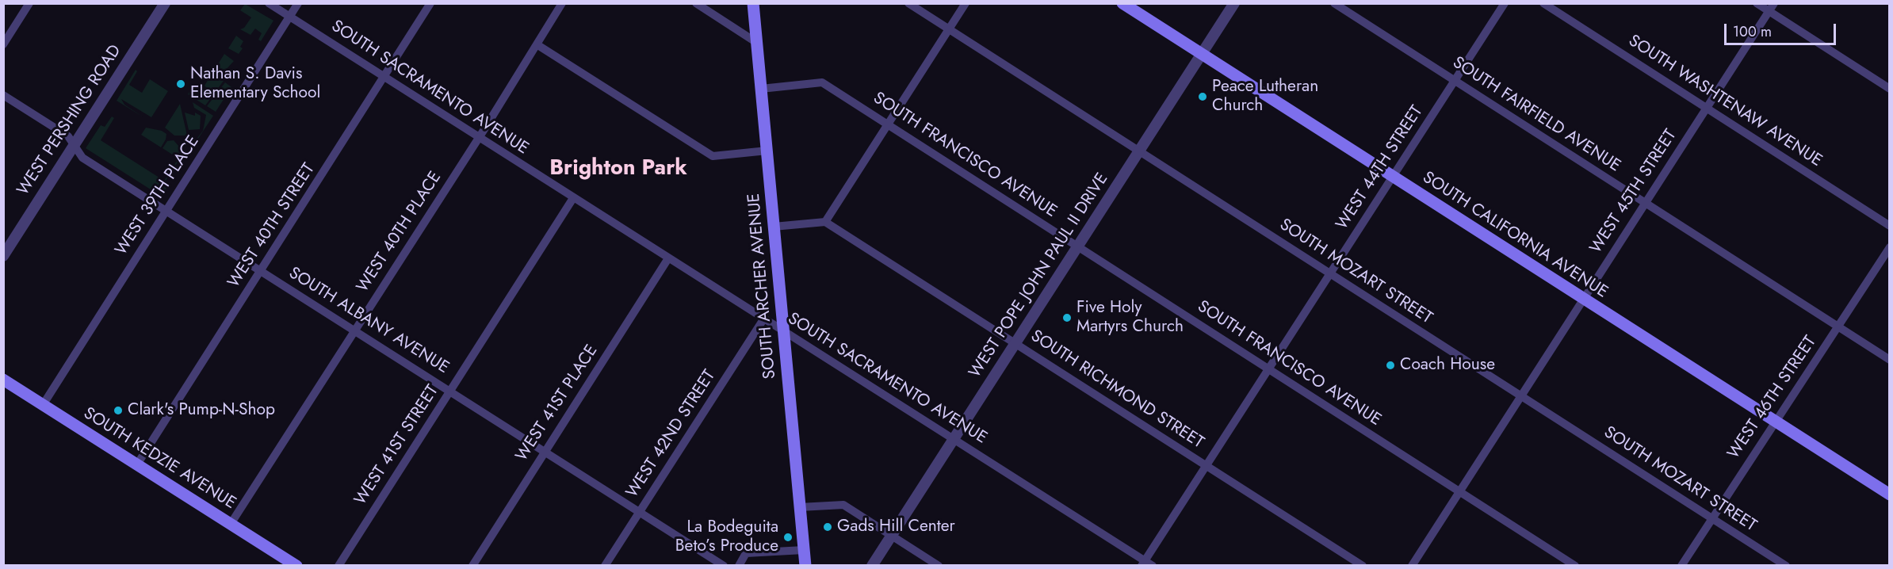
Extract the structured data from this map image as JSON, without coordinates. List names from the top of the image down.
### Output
{
  "streets": {
    "main road": ["SOUTH CALIFORNIA AVENUE", "SOUTH ARCHER AVENUE", "SOUTH KEDZIE AVENUE"],
    "street": [
      "SOUTH SACRAMENTO AVENUE",
      "SOUTH WASHTENAW AVENUE",
      "SOUTH FAIRFIELD AVENUE",
      "WEST PERSHING ROAD",
      "SOUTH FRANCISCO AVENUE",
      "WEST 44TH STREET",
      "WEST 45TH STREET",
      "WEST 39TH PLACE",
      "WEST 40TH STREET",
      "WEST 40TH PLACE",
      "SOUTH MOZART STREET",
      "WEST POPE JOHN PAUL II DRIVE",
      "SOUTH ALBANY AVENUE",
      "SOUTH RICHMOND STREET",
      "WEST 46TH STREET",
      "WEST 41ST PLACE",
      "WEST 42ND STREET",
      "WEST 41ST STREET"
    ]
  },
  "crossings": [
    ["SOUTH SACRAMENTO AVENUE", "WEST 44TH STREET"],
    ["SOUTH SACRAMENTO AVENUE", "WEST 39TH PLACE"],
    ["SOUTH SACRAMENTO AVENUE", "WEST 40TH STREET"],
    ["SOUTH SACRAMENTO AVENUE", "WEST 40TH PLACE"],
    ["SOUTH SACRAMENTO AVENUE", "WEST POPE JOHN PAUL II DRIVE"],
    ["SOUTH SACRAMENTO AVENUE", "SOUTH ARCHER AVENUE"],
    ["SOUTH SACRAMENTO AVENUE", "WEST 41ST PLACE"],
    ["SOUTH SACRAMENTO AVENUE", "WEST 42ND STREET"],
    ["SOUTH SACRAMENTO AVENUE", "WEST 41ST STREET"],
    ["SOUTH WASHTENAW AVENUE", "WEST 45TH STREET"],
    ["SOUTH FAIRFIELD AVENUE", "WEST 44TH STREET"],
    ["SOUTH FAIRFIELD AVENUE", "WEST 45TH STREET"],
    ["SOUTH FAIRFIELD AVENUE", "WEST 46TH STREET"],
    ["WEST PERSHING ROAD", "SOUTH ALBANY AVENUE"],
    ["SOUTH FRANCISCO AVENUE", "WEST 44TH STREET"],
    ["SOUTH FRANCISCO AVENUE", "WEST 45TH STREET"],
    ["SOUTH FRANCISCO AVENUE", "WEST POPE JOHN PAUL II DRIVE"],
    ["SOUTH FRANCISCO AVENUE", "SOUTH ARCHER AVENUE"],
    ["WEST 44TH STREET", "SOUTH CALIFORNIA AVENUE"],
    ["WEST 44TH STREET", "SOUTH MOZART STREET"],
    ["WEST 44TH STREET", "SOUTH RICHMOND STREET"],
    ["WEST 45TH STREET", "SOUTH CALIFORNIA AVENUE"],
    ["WEST 45TH STREET", "SOUTH MOZART STREET"],
    ["WEST 39TH PLACE", "SOUTH ALBANY AVENUE"],
    ["WEST 39TH PLACE", "SOUTH KEDZIE AVENUE"],
    ["WEST 40TH STREET", "SOUTH ALBANY AVENUE"],
    ["WEST 40TH STREET", "SOUTH KEDZIE AVENUE"],
    ["WEST 40TH PLACE", "SOUTH ALBANY AVENUE"],
    ["WEST 40TH PLACE", "SOUTH KEDZIE AVENUE"],
    ["SOUTH CALIFORNIA AVENUE", "WEST POPE JOHN PAUL II DRIVE"],
    ["SOUTH CALIFORNIA AVENUE", "WEST 46TH STREET"],
    ["SOUTH MOZART STREET", "WEST POPE JOHN PAUL II DRIVE"],
    ["SOUTH MOZART STREET", "WEST 46TH STREET"],
    ["WEST POPE JOHN PAUL II DRIVE", "SOUTH RICHMOND STREET"],
    ["SOUTH ALBANY AVENUE", "WEST 41ST PLACE"],
    ["SOUTH ALBANY AVENUE", "WEST 42ND STREET"],
    ["SOUTH ALBANY AVENUE", "WEST 41ST STREET"]
  ],
  "districts": ["Brighton Park"],
  "places": [
    "Nathan S. Davis Elementary School",
    "Peace Lutheran Church",
    "Five Holy Martyrs Church",
    "Coach House",
    "Clark's Pump-N-Shop",
    "Gads Hill Center",
    "La Bodeguita Beto’s Produce"
  ],
  "scale_bar": "100 m"
}
